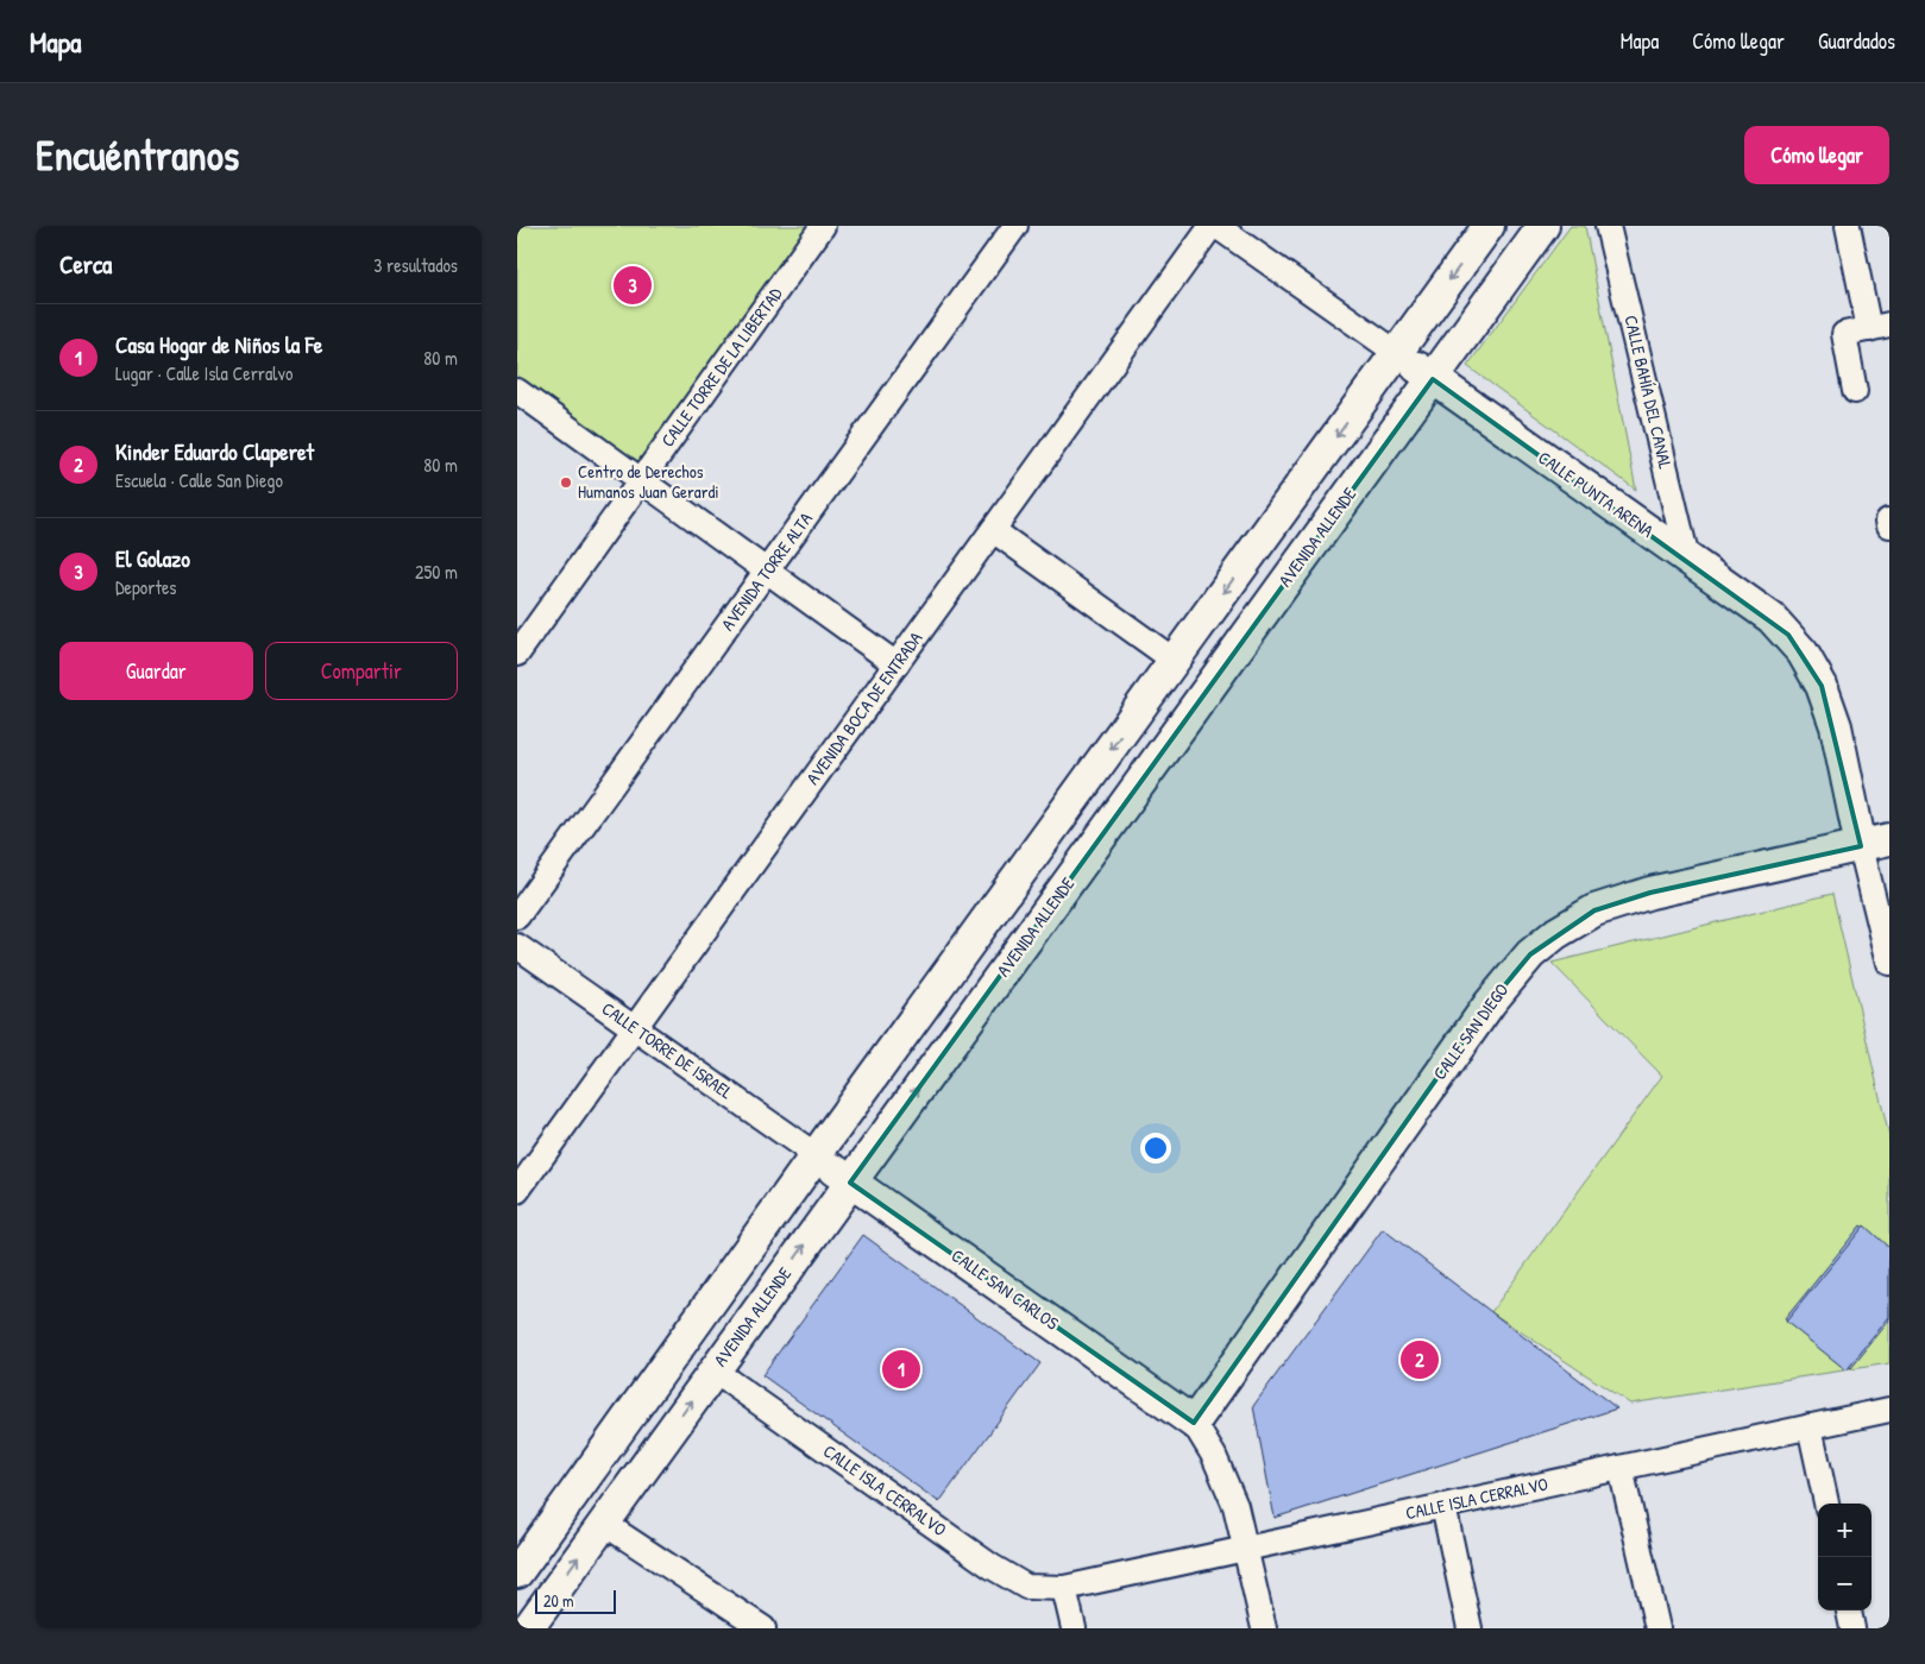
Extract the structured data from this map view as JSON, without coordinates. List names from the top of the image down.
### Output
{
  "streets": {
    "street": [
      "CALLE TORRE DE LA LIBERTAD",
      "CALLE BAHÍA DEL CANAL",
      "CALLE PUNTA ARENA",
      "AVENIDA ALLENDE",
      "AVENIDA TORRE ALTA",
      "AVENIDA BOCA DE ENTRADA",
      "CALLE SAN DIEGO",
      "CALLE TORRE DE ISRAEL",
      "CALLE SAN CARLOS",
      "CALLE ISLA CERRALVO"
    ]
  },
  "crossings": [
    ["CALLE BAHÍA DEL CANAL", "CALLE PUNTA ARENA"],
    ["CALLE PUNTA ARENA", "AVENIDA ALLENDE"],
    ["CALLE PUNTA ARENA", "AVENIDA BOCA DE ENTRADA"],
    ["CALLE PUNTA ARENA", "CALLE SAN DIEGO"],
    ["AVENIDA ALLENDE", "CALLE SAN CARLOS"],
    ["AVENIDA ALLENDE", "CALLE ISLA CERRALVO"],
    ["AVENIDA BOCA DE ENTRADA", "CALLE TORRE DE ISRAEL"],
    ["CALLE SAN DIEGO", "CALLE SAN CARLOS"],
    ["CALLE TORRE DE ISRAEL", "CALLE SAN CARLOS"]
  ],
  "places": ["Centro de Derechos Humanos Juan Gerardi"],
  "scale_bar": "20 m",
  "page": {
    "header": "Mapa",
    "nav": ["Mapa", "Cómo llegar", "Guardados"],
    "buttons": [
      "Cómo llegar",
      ["Guardar", "Compartir"]
    ],
    "title": "Encuéntranos",
    "heading": ["Cerca", "3 resultados"],
    "pins": ["3", "2", "1"],
    "list": [
      {
        "mark": "1",
        "name": "Casa Hogar de Niños la Fe",
        "note": "Lugar · Calle Isla Cerralvo",
        "value": "80 m"
      },
      {
        "mark": "2",
        "name": "Kinder Eduardo Claperet",
        "note": "Escuela · Calle San Diego",
        "value": "80 m"
      },
      {
        "mark": "3",
        "name": "El Golazo",
        "note": "Deportes",
        "value": "250 m"
      }
    ],
    "map_buttons": ["+", "−"],
    "scale": "20 m"
  }
}
